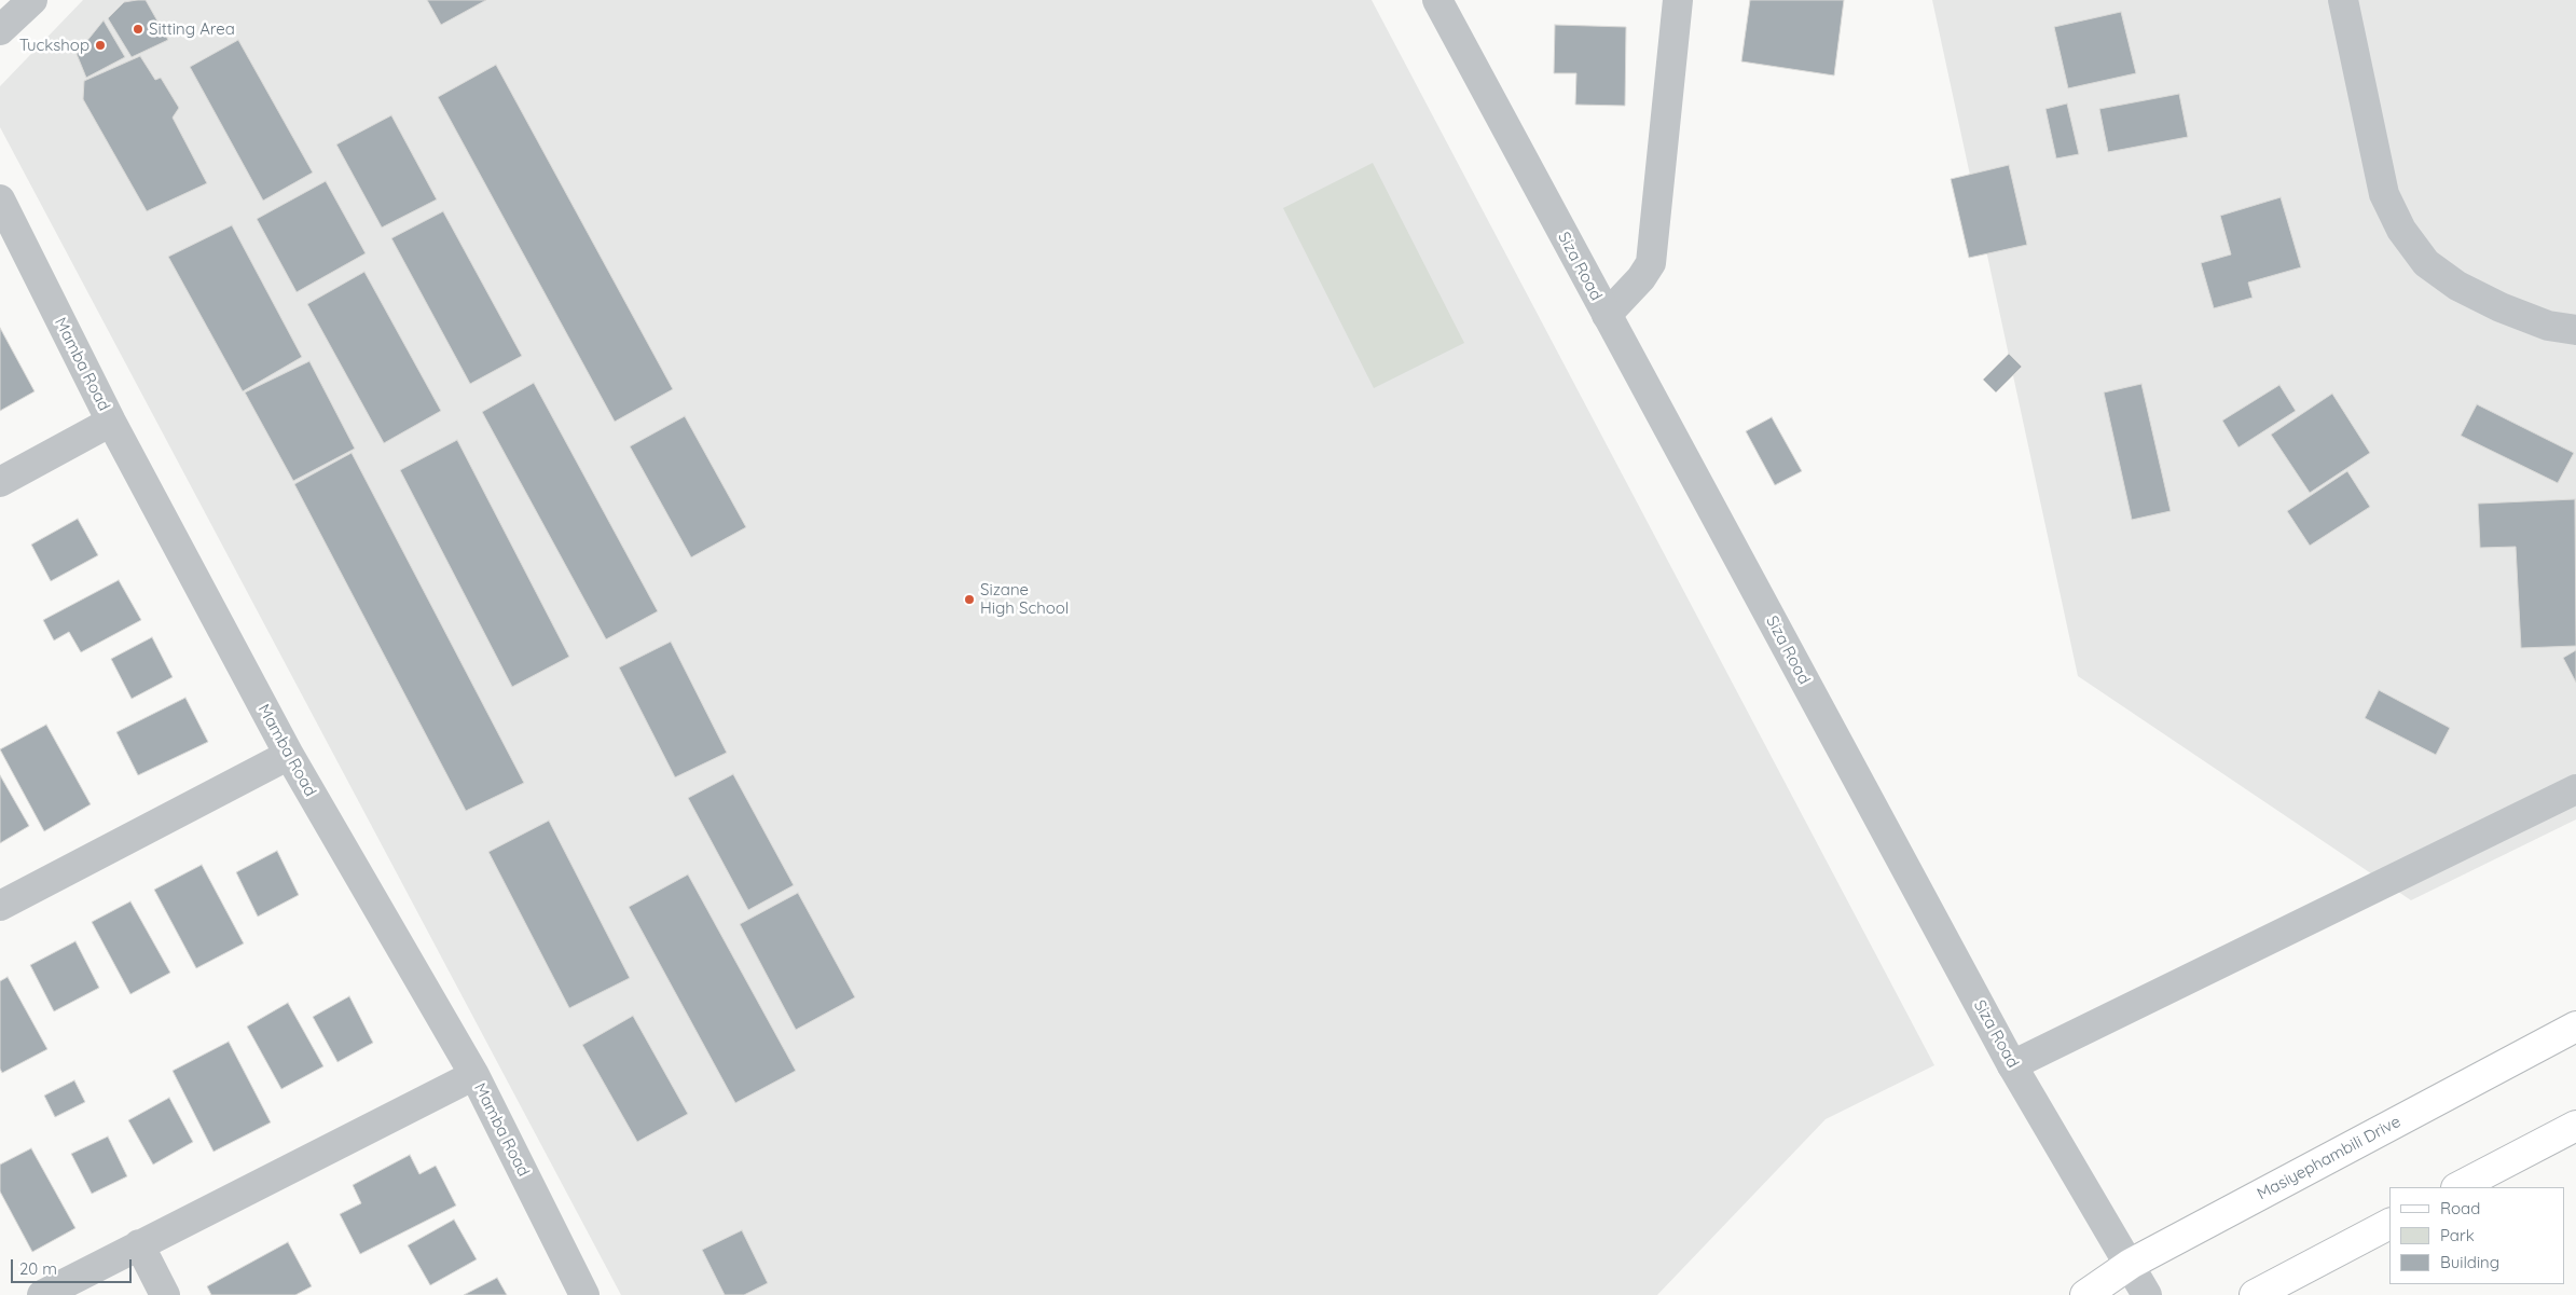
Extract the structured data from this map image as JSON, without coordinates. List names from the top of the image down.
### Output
{
  "streets": {
    "main road": ["Masiyephambili Drive"],
    "street": ["Siza Road", "Mamba Road"]
  },
  "crossings": [
    ["Siza Road", "Masiyephambili Drive"]
  ],
  "places": ["Sitting Area", "Tuckshop", "Sizane High School"],
  "legend": ["Road", "Park", "Building"],
  "scale_bar": "20 m"
}
